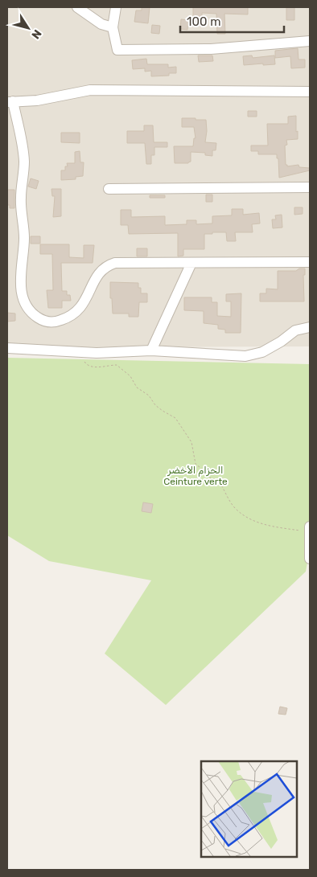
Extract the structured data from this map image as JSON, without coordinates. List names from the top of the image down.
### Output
{
  "parks": ["الحزام الأخضر Ceinture verte"],
  "scale_bar": "100 m",
  "north": "bottom right"
}
